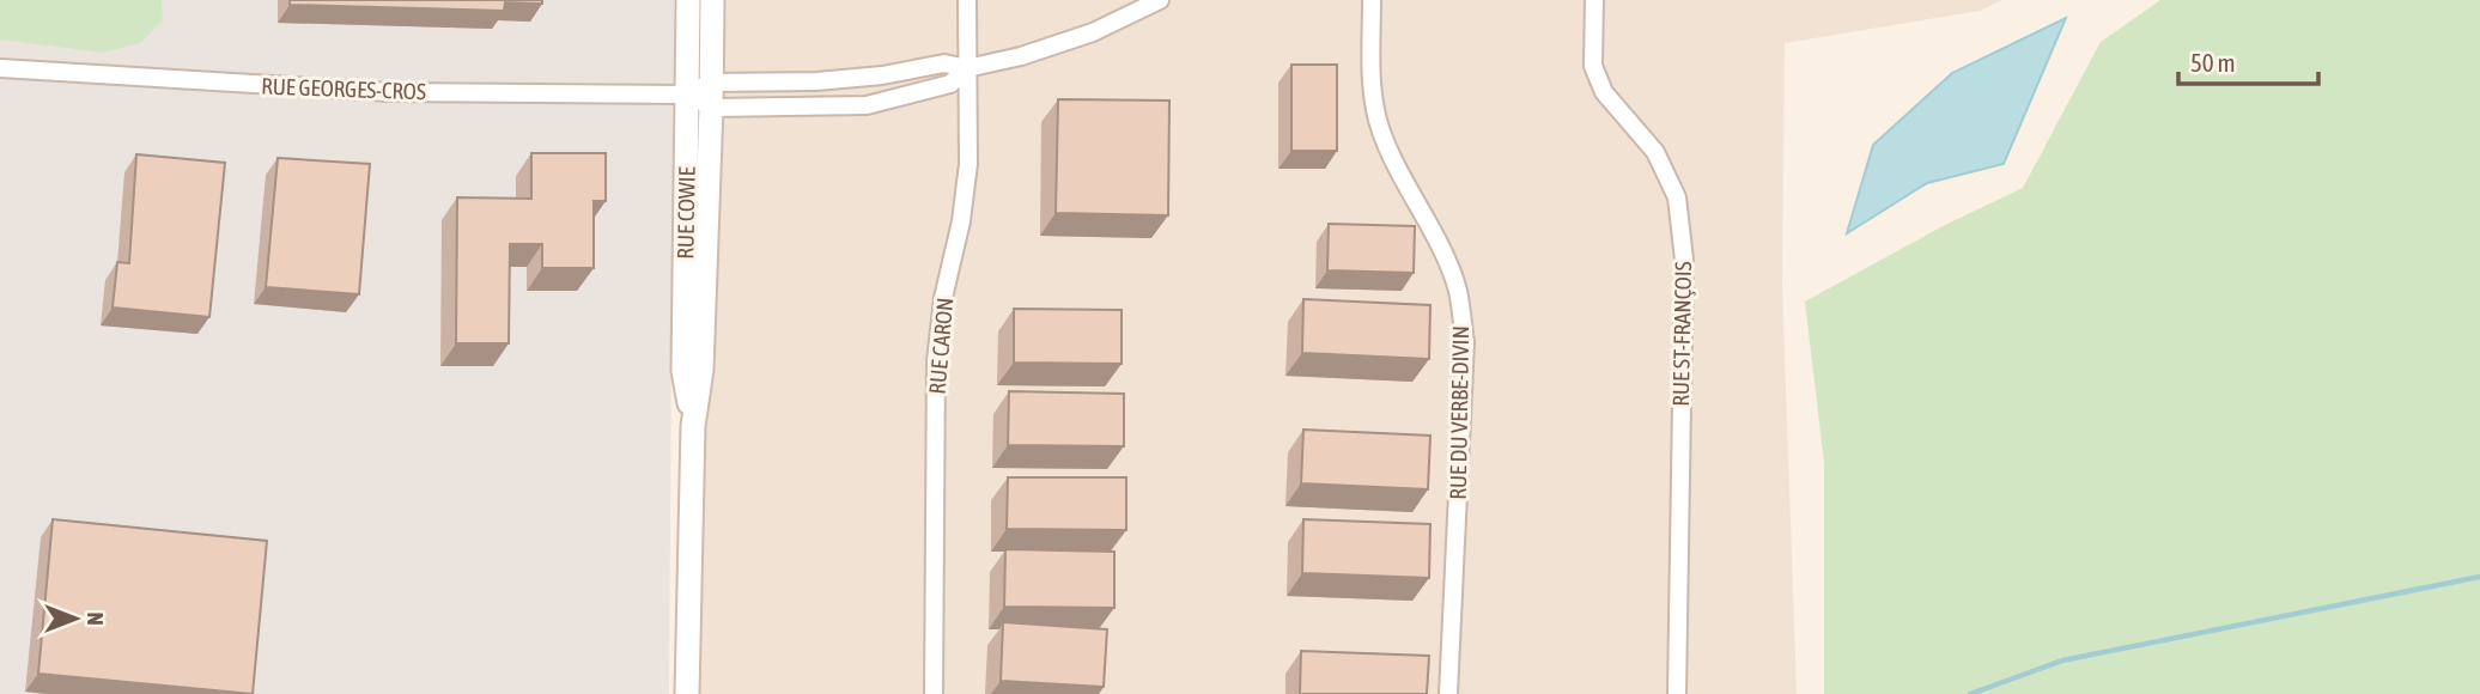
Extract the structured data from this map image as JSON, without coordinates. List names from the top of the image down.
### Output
{
  "streets": {
    "main road": ["RUE COWIE"],
    "street": [
      "RUE GEORGES-CROS",
      "RUE ST-FRANÇOIS",
      "RUE CARON",
      "RUE DU VERBE-DIVIN"
    ]
  },
  "crossings": [
    ["RUE GEORGES-CROS", "RUE COWIE"],
    ["RUE GEORGES-CROS", "RUE CARON"]
  ],
  "scale_bar": "50 m",
  "north": "right"
}
